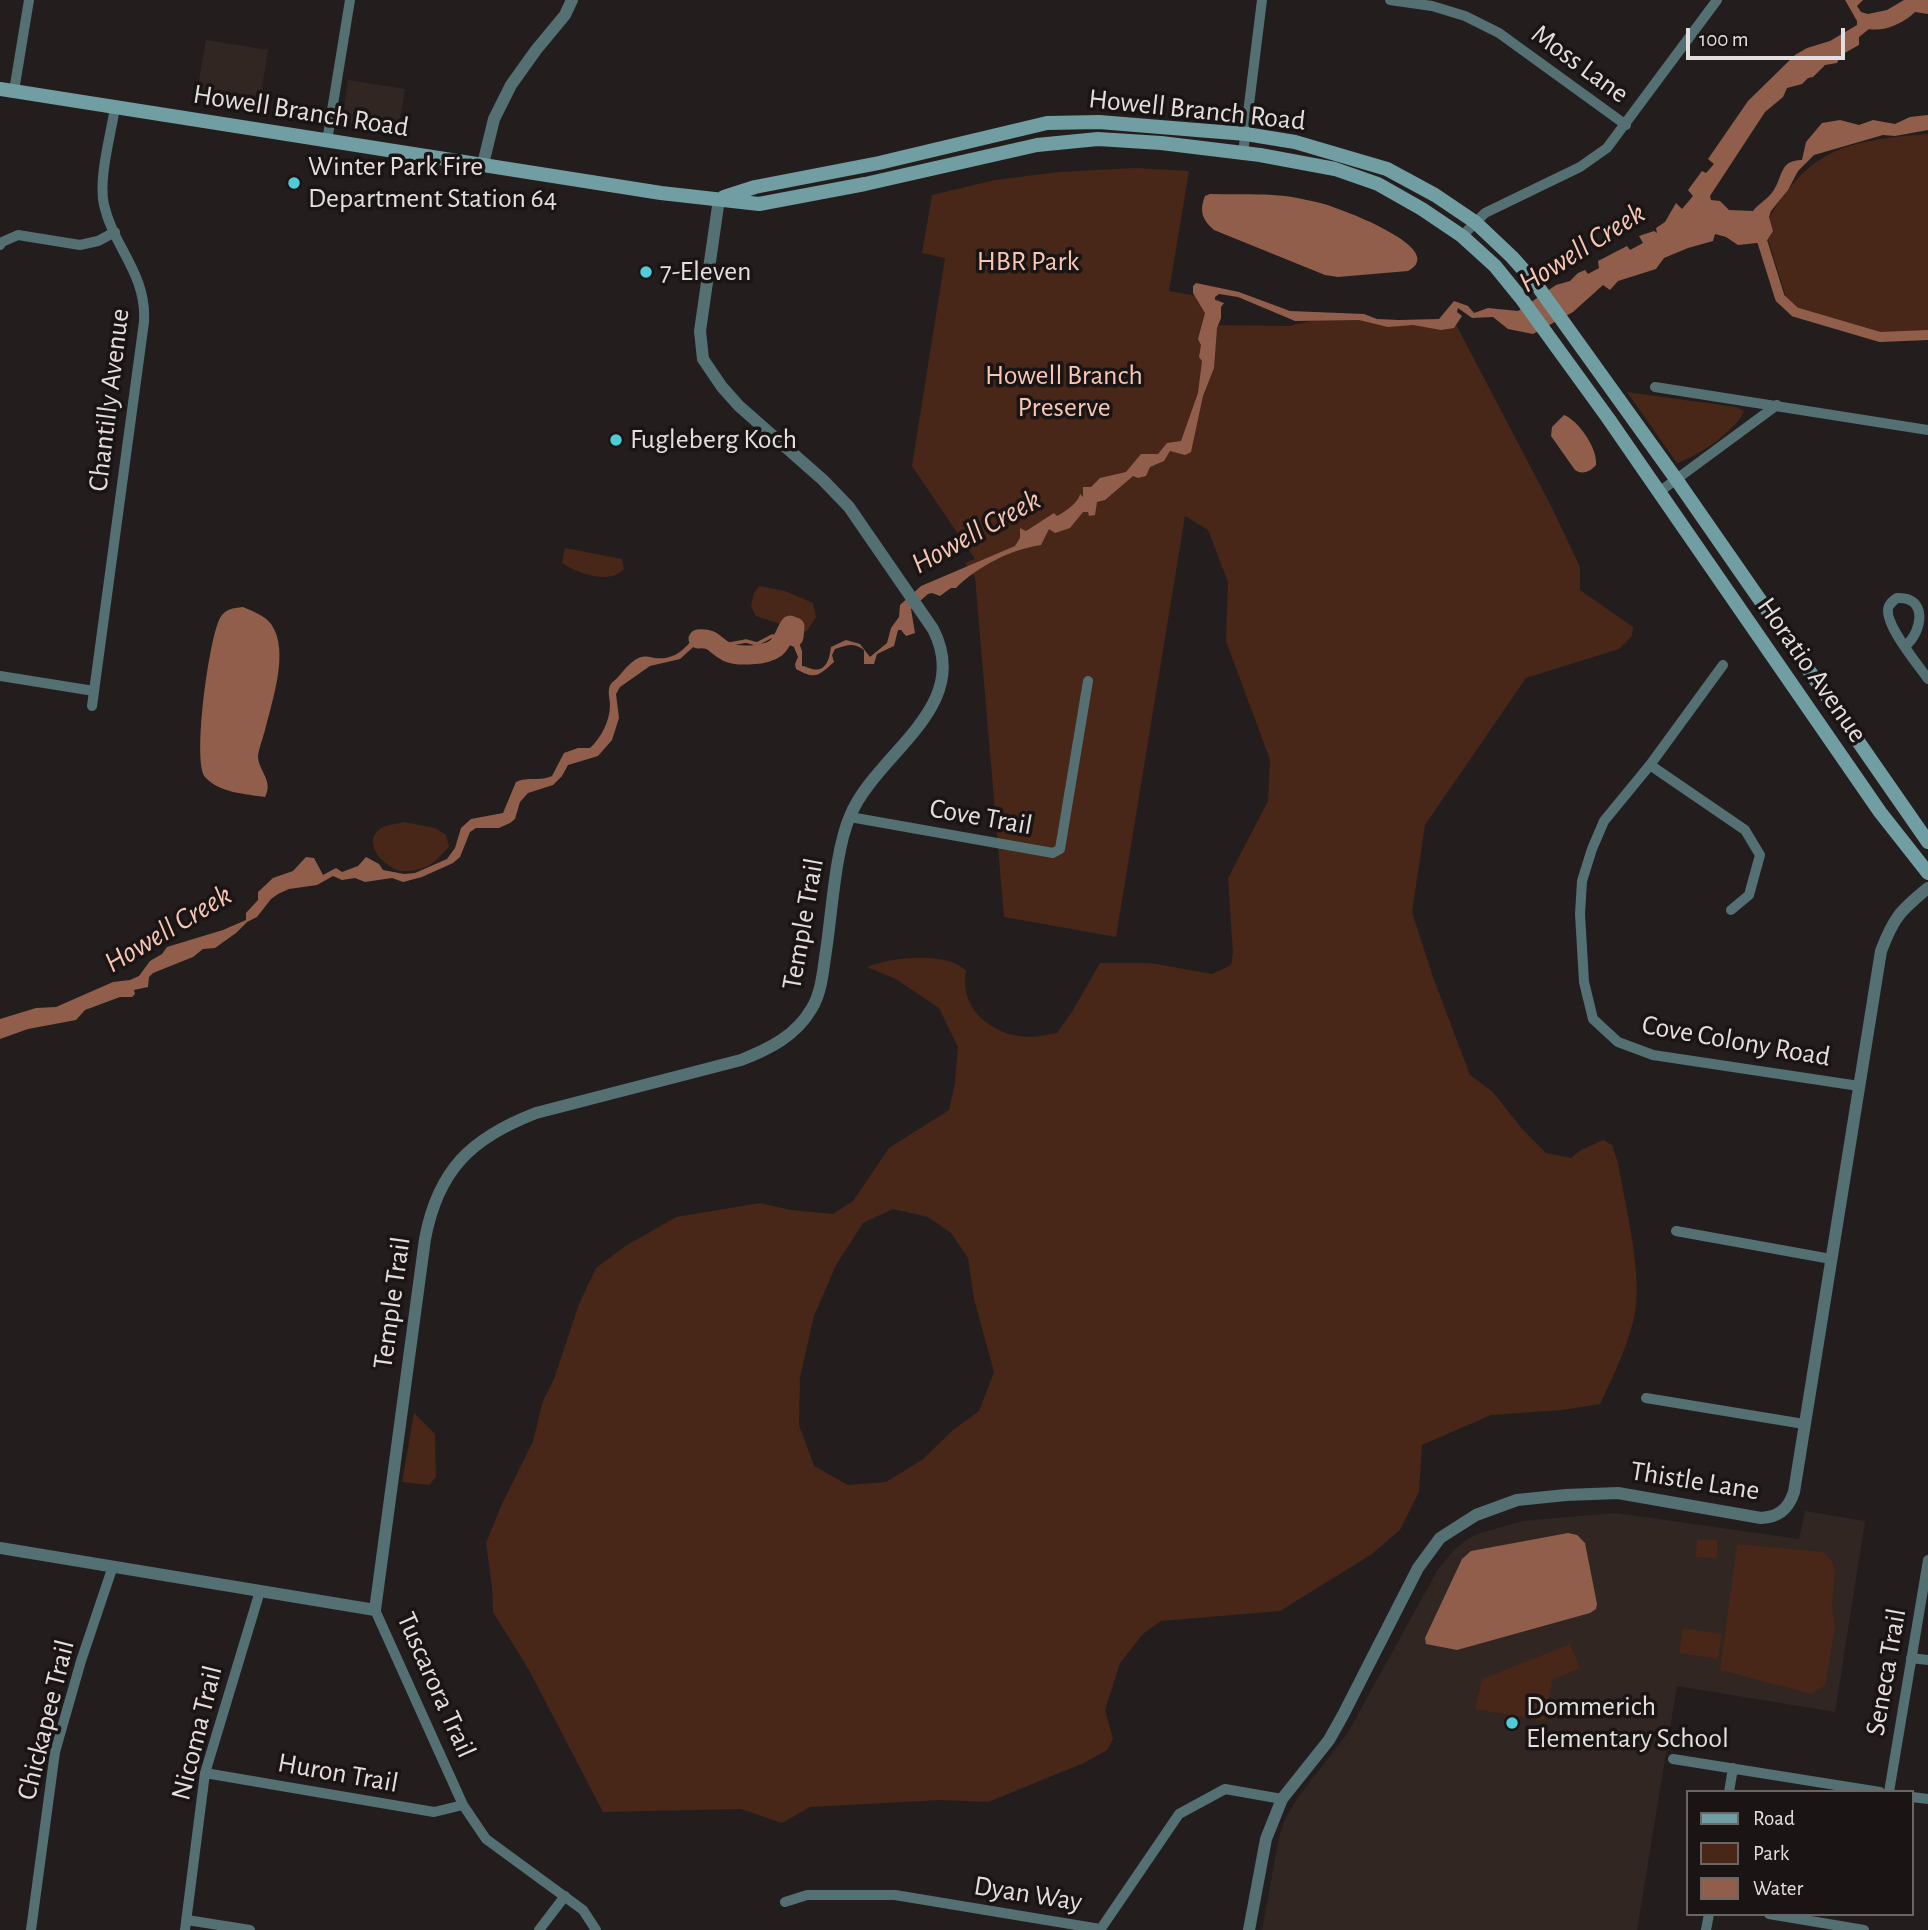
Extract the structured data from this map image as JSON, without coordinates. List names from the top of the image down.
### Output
{
  "streets": {
    "main road": ["Howell Branch Road", "Horatio Avenue"],
    "street": [
      "Moss Lane",
      "Chantilly Avenue",
      "Cove Trail",
      "Temple Trail",
      "Cove Colony Road",
      "Thistle Lane",
      "Seneca Trail",
      "Tuscarora Trail",
      "Chickapee Trail",
      "Nicoma Trail",
      "Huron Trail",
      "Dyan Way"
    ]
  },
  "crossings": [
    ["Howell Branch Road", "Chantilly Avenue"],
    ["Howell Branch Road", "Horatio Avenue"],
    ["Howell Branch Road", "Temple Trail"],
    ["Cove Trail", "Temple Trail"],
    ["Temple Trail", "Tuscarora Trail"],
    ["Cove Colony Road", "Thistle Lane"],
    ["Thistle Lane", "Dyan Way"],
    ["Tuscarora Trail", "Chickapee Trail"],
    ["Tuscarora Trail", "Nicoma Trail"],
    ["Tuscarora Trail", "Huron Trail"],
    ["Nicoma Trail", "Huron Trail"]
  ],
  "water": ["Howell Creek"],
  "parks": ["HBR Park", "Howell Branch Preserve"],
  "places": [
    "Winter Park Fire Department Station 64",
    "7-Eleven",
    "Fugleberg Koch",
    "Dommerich Elementary School"
  ],
  "legend": ["Road", "Park", "Water"],
  "scale_bar": "100 m"
}
